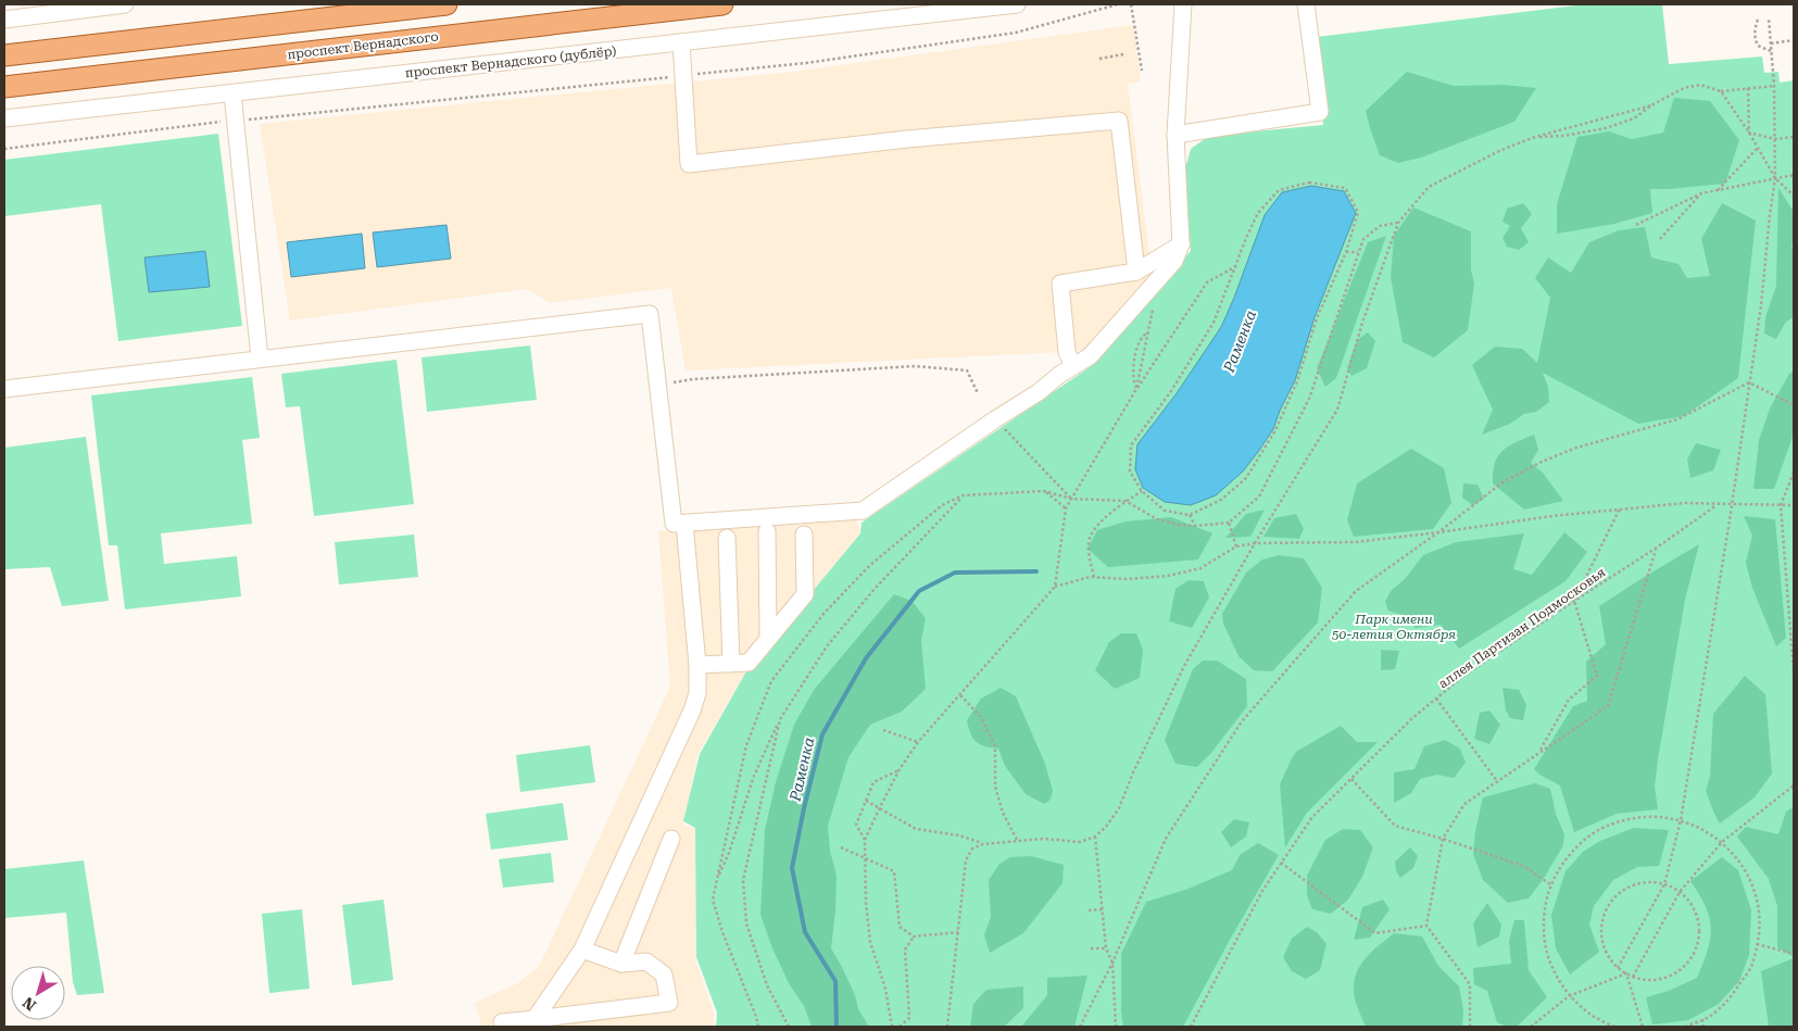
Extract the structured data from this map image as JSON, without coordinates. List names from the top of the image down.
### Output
{
  "streets": {
    "main road": ["проспект Вернадского"],
    "street": ["проспект Вернадского (дублёр)"],
    "path": ["аллея Партизан Подмосковья"]
  },
  "water": ["Раменка"],
  "parks": ["Парк имени 50-летия Октября"],
  "north": "bottom left"
}
